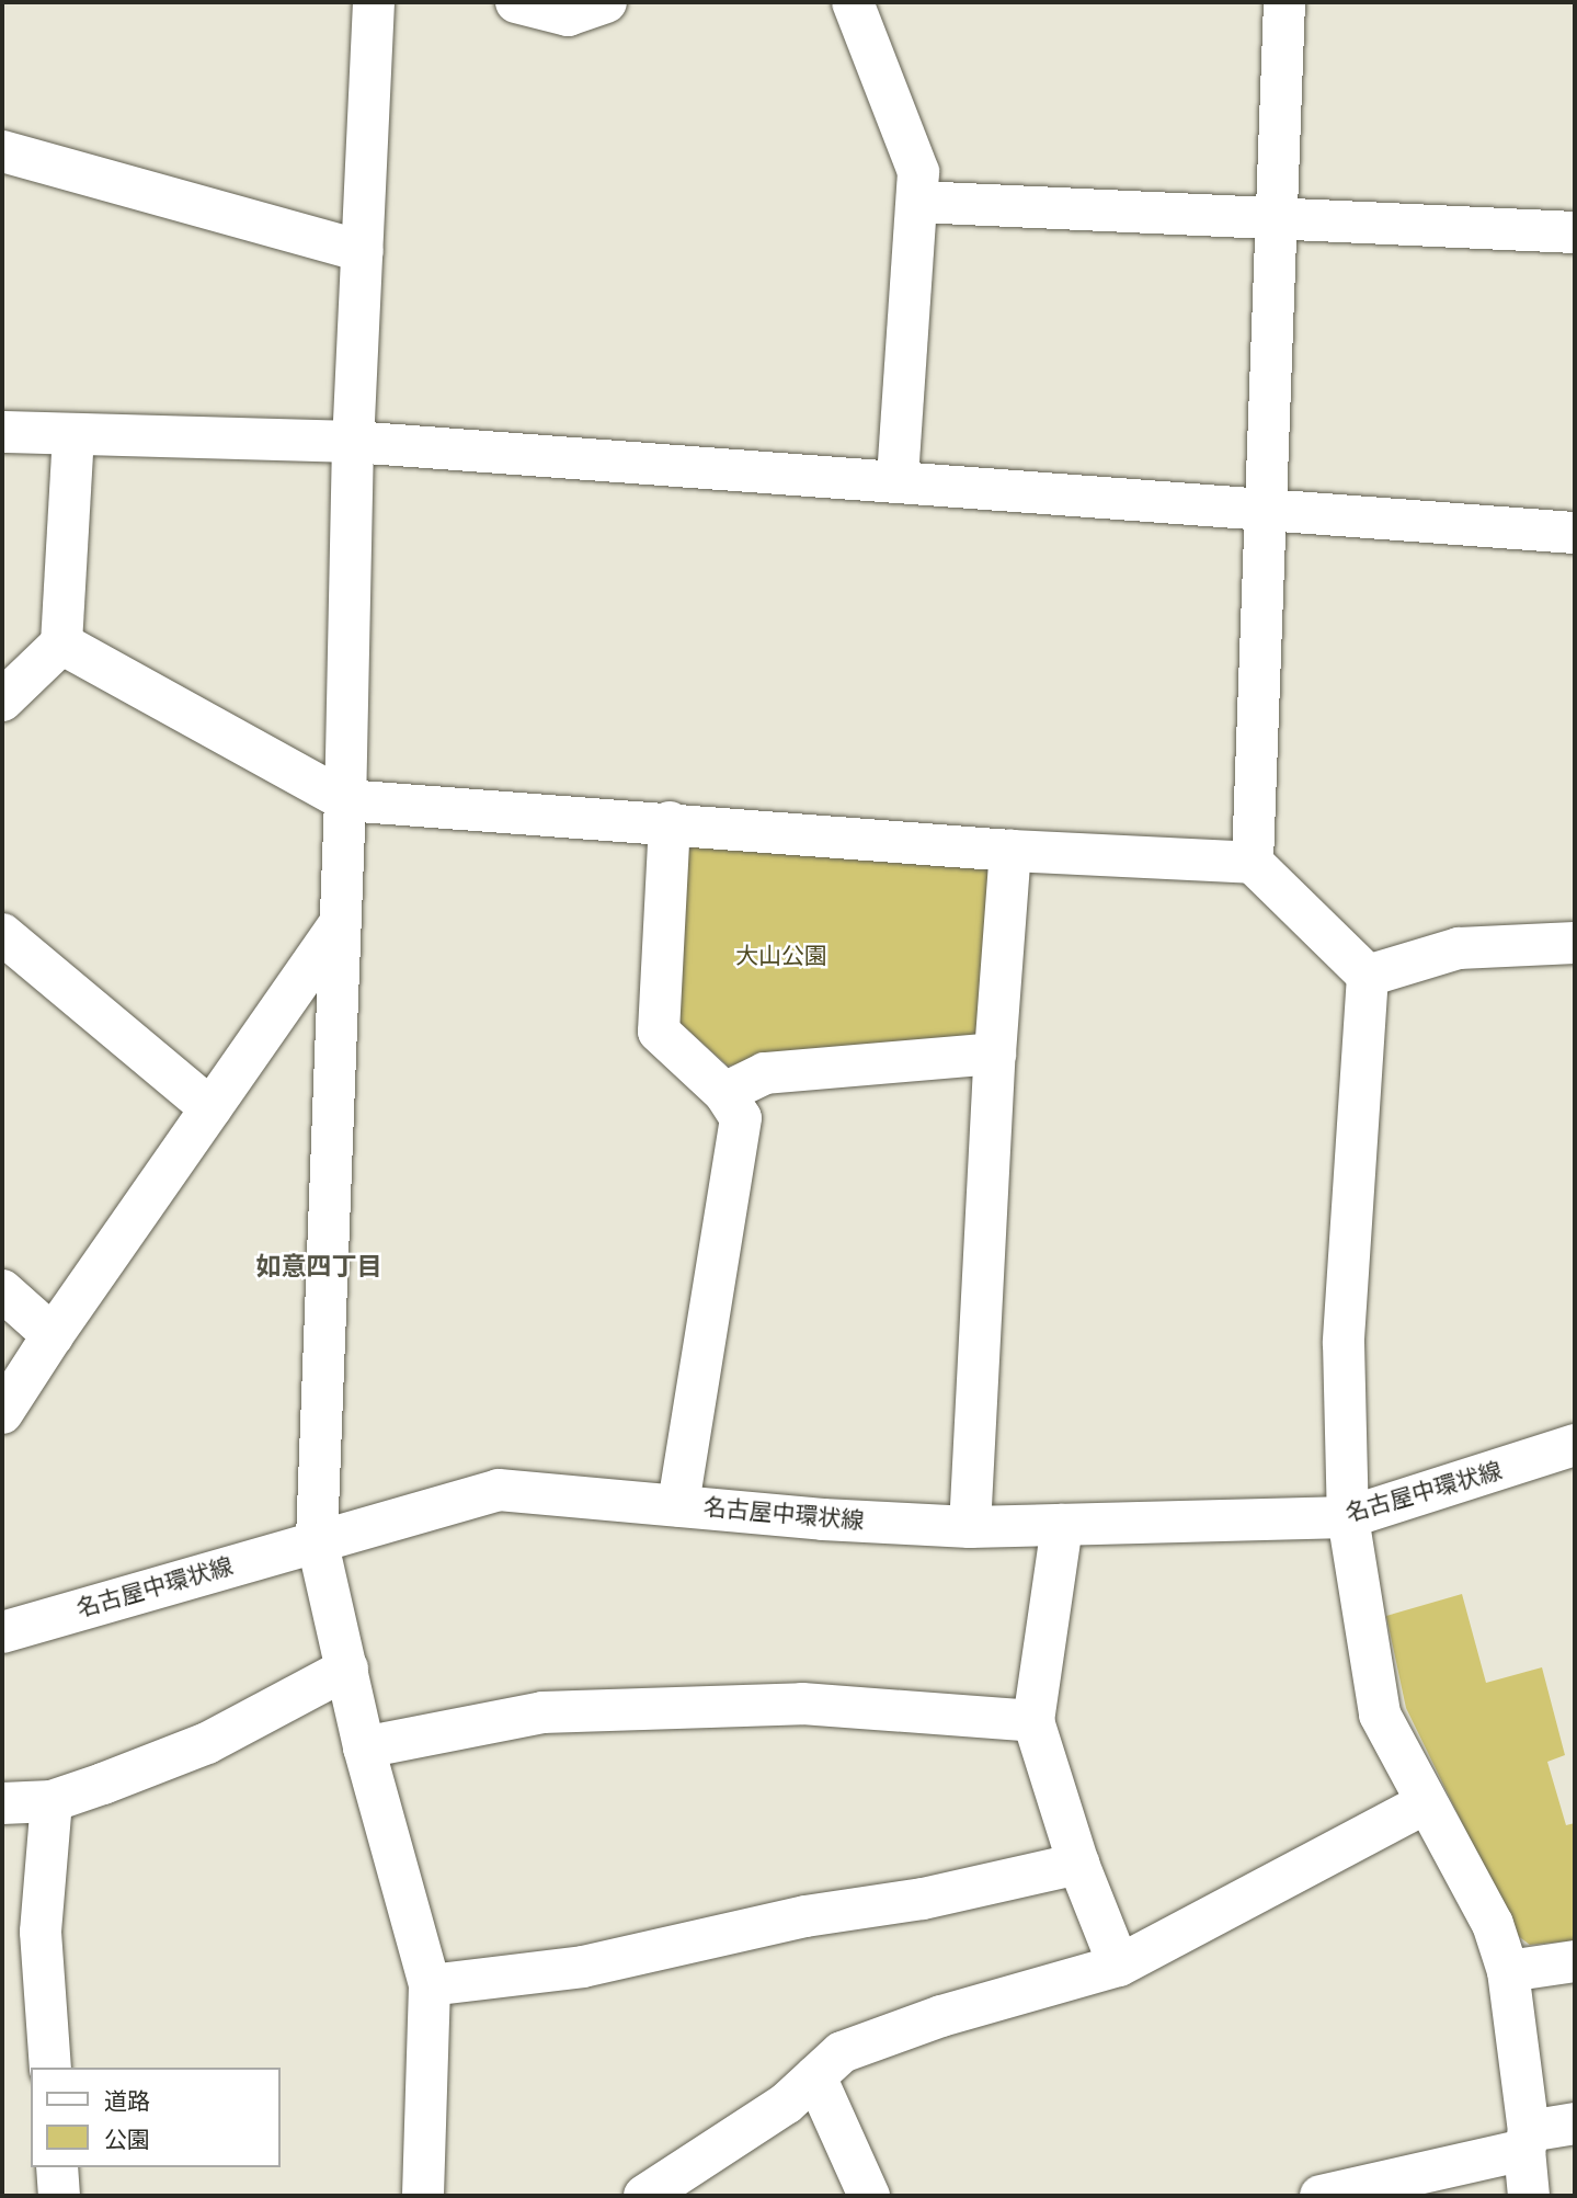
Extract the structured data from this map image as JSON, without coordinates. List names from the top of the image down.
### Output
{
  "streets": {
    "street": ["名古屋中環状線"]
  },
  "districts": ["如意四丁目"],
  "parks": ["大山公園"],
  "legend": ["道路", "公園"]
}
